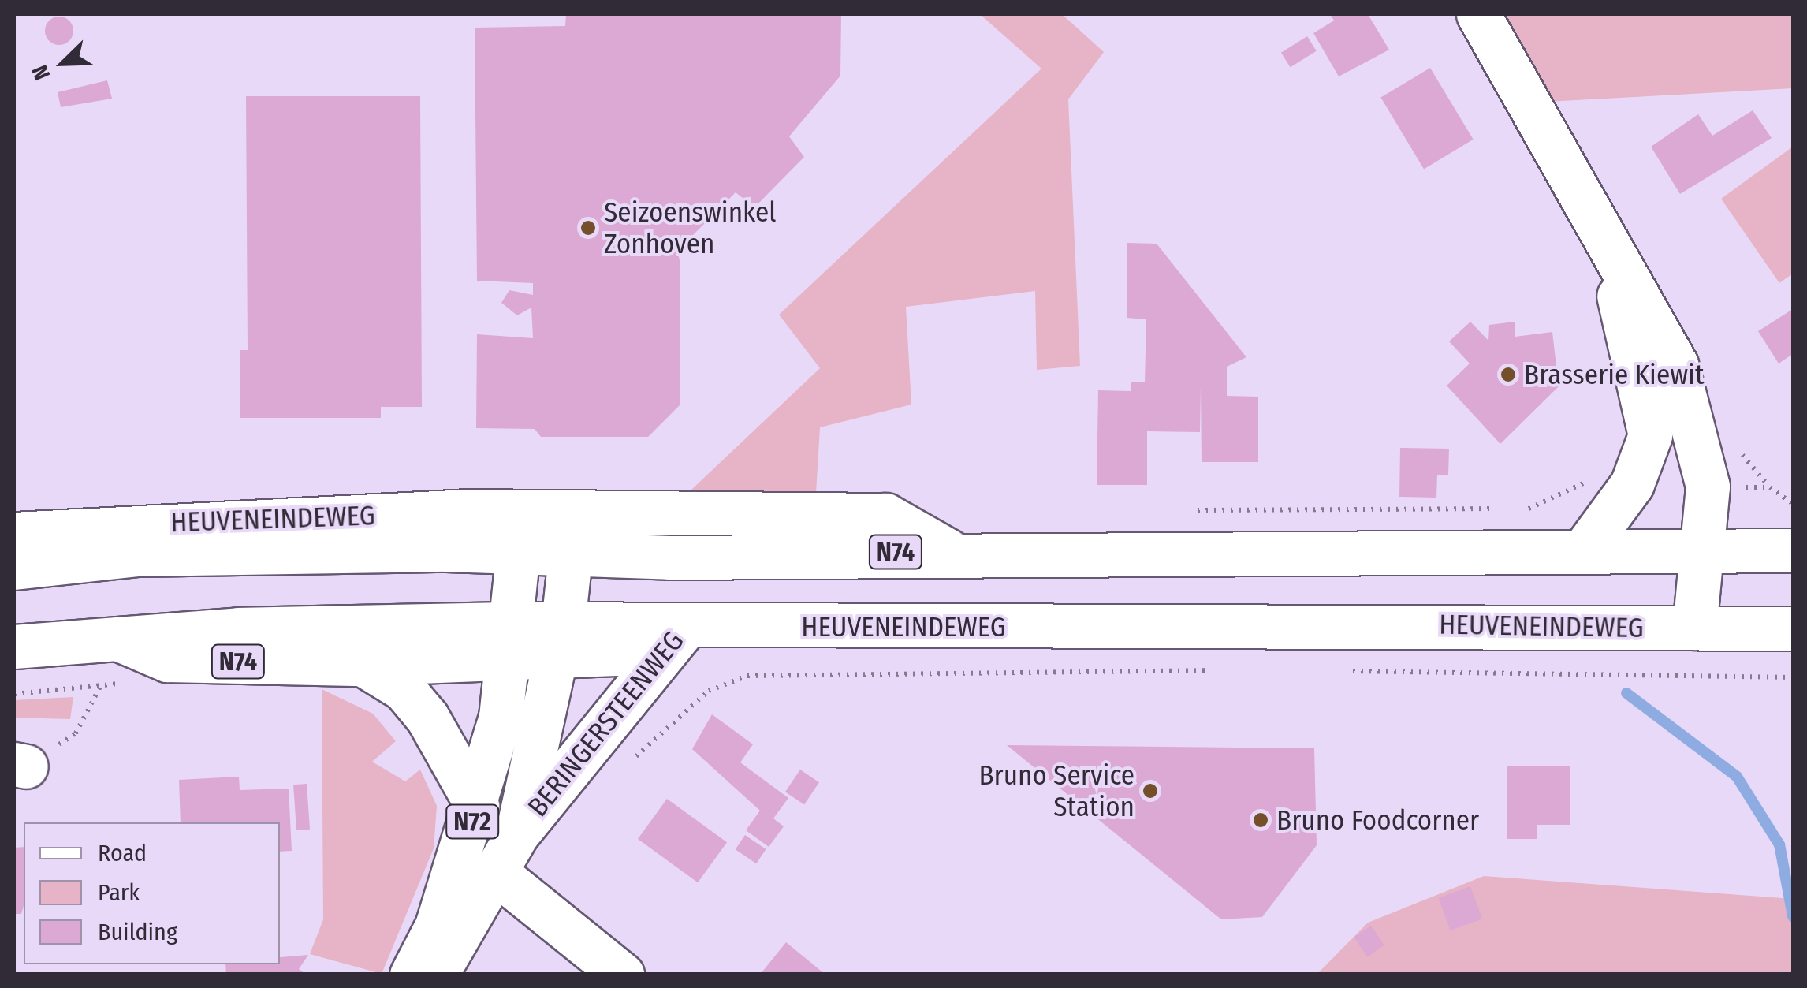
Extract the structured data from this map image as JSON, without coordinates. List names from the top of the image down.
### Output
{
  "streets": {
    "main road": [
      "HEUVENEINDEWEG",
      "N74",
      "BERINGERSTEENWEG",
      "N72"
    ]
  },
  "crossings": [
    ["HEUVENEINDEWEG", "N74"],
    ["HEUVENEINDEWEG", "BERINGERSTEENWEG"],
    ["N74", "BERINGERSTEENWEG"]
  ],
  "places": [
    "Seizoenswinkel Zonhoven",
    "Brasserie Kiewit",
    "Bruno Service Station",
    "Bruno Foodcorner"
  ],
  "legend": ["Road", "Park", "Building"],
  "north": "bottom left"
}
